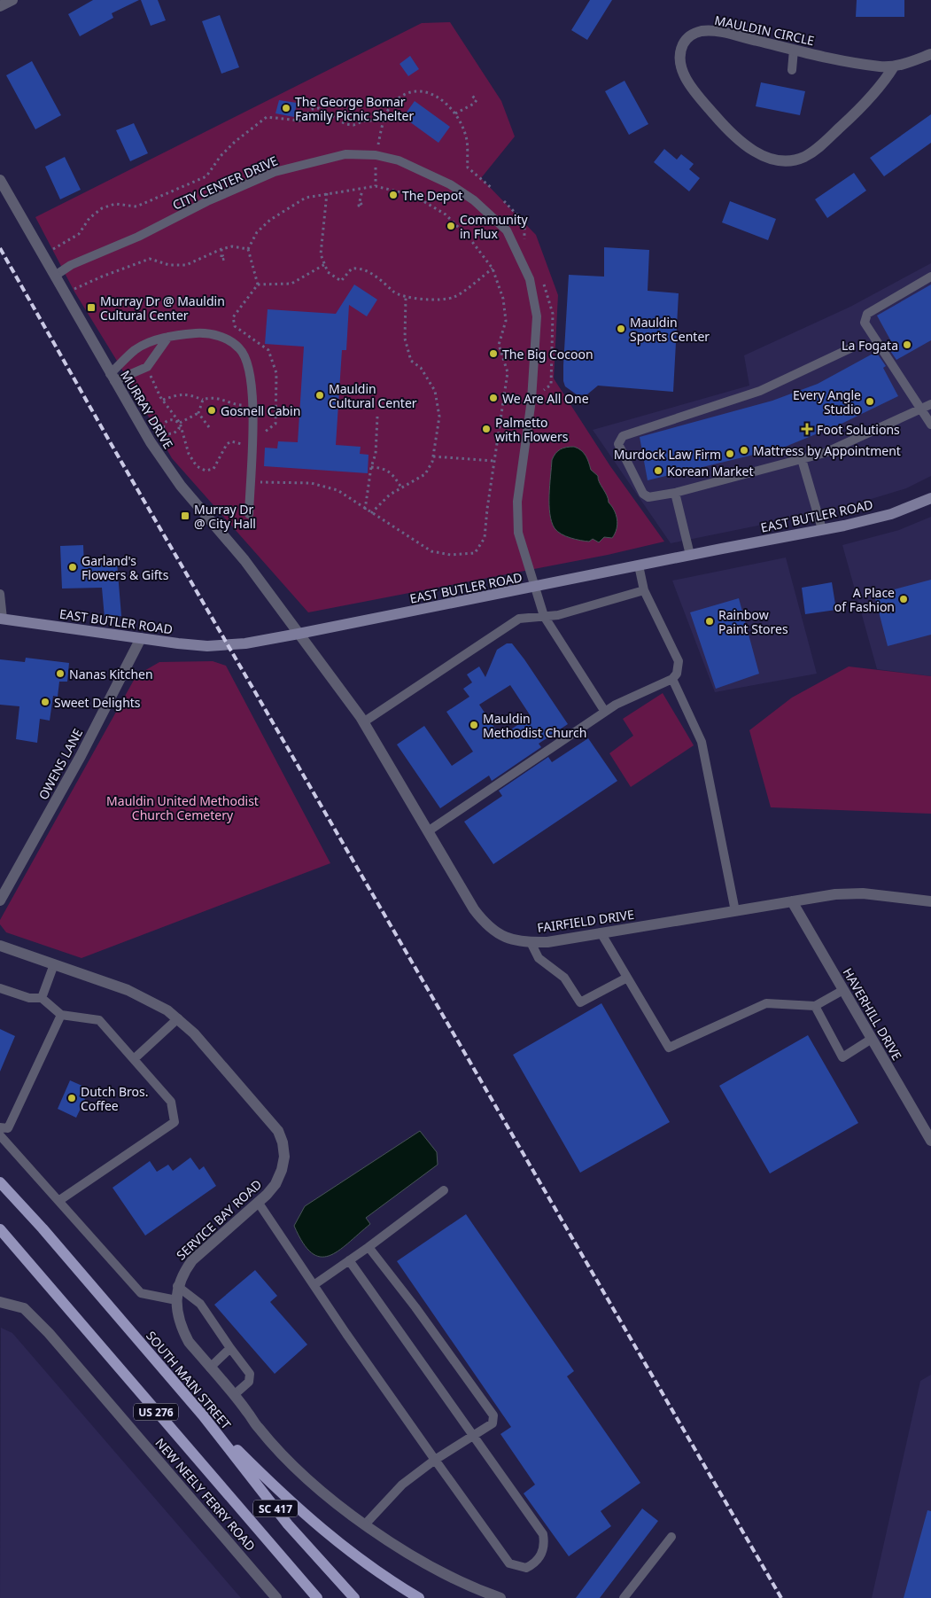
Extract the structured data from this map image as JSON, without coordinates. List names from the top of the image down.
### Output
{
  "streets": {
    "main road": [
      "EAST BUTLER ROAD",
      "SOUTH MAIN STREET",
      "US 276",
      "SC 417"
    ],
    "street": [
      "MAULDIN CIRCLE",
      "MURRAY DRIVE",
      "OWENS LANE",
      "FAIRFIELD DRIVE",
      "HAVERHILL DRIVE",
      "SERVICE BAY ROAD",
      "NEW NEELY FERRY ROAD"
    ],
    "lane": ["CITY CENTER DRIVE"]
  },
  "crossings": [
    ["CITY CENTER DRIVE", "MURRAY DRIVE"],
    ["CITY CENTER DRIVE", "EAST BUTLER ROAD"],
    ["MURRAY DRIVE", "EAST BUTLER ROAD"],
    ["MURRAY DRIVE", "FAIRFIELD DRIVE"],
    ["EAST BUTLER ROAD", "OWENS LANE"],
    ["EAST BUTLER ROAD", "FAIRFIELD DRIVE"],
    ["FAIRFIELD DRIVE", "HAVERHILL DRIVE"],
    ["SOUTH MAIN STREET", "US 276"]
  ],
  "parks": ["Mauldin United Methodist Church Cemetery"],
  "places": {
    "other": [
      "The George Bomar Family Picnic Shelter",
      "The Depot",
      "Community in Flux",
      "Mauldin Sports Center",
      "La Fogata",
      "The Big Cocoon",
      "Mauldin Cultural Center",
      "We Are All One",
      "Every Angle Studio",
      "Gosnell Cabin",
      "Palmetto with Flowers",
      "Mattress by Appointment",
      "Murdock Law Firm",
      "Korean Market",
      "Garland's Flowers & Gifts",
      "A Place of Fashion",
      "Rainbow Paint Stores",
      "Nanas Kitchen",
      "Sweet Delights",
      "Mauldin Methodist Church",
      "Dutch Bros. Coffee"
    ],
    "transit": ["Murray Dr @ Mauldin Cultural Center", "Murray Dr @ City Hall"],
    "health": ["Foot Solutions"]
  }
}
